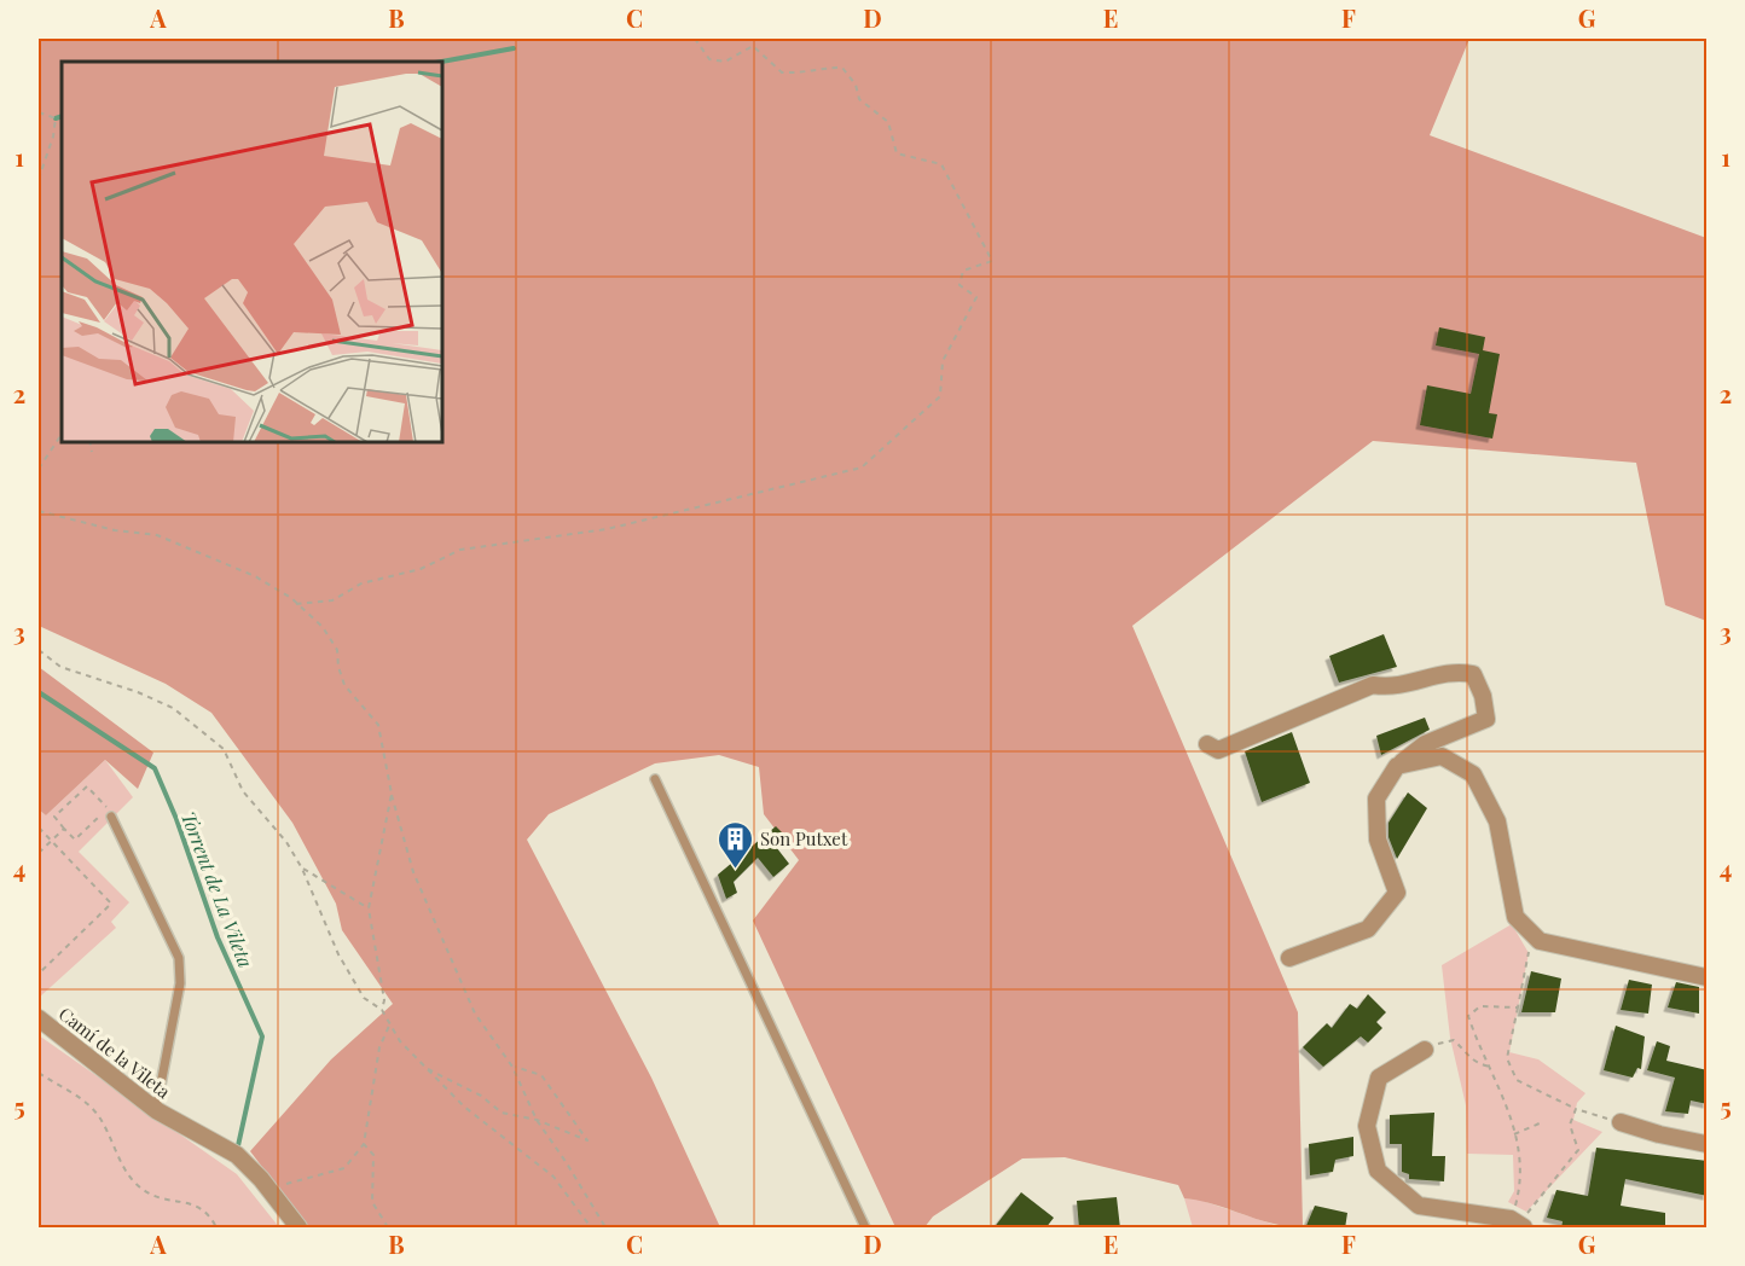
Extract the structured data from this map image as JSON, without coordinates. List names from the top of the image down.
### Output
{
  "streets": {
    "street": ["Camí de la Vileta"]
  },
  "water": ["Torrent de La Vileta"],
  "places": {
    "building": ["Son Putxet"]
  },
  "grid": {
    "columns": [
      "A",
      "B",
      "C",
      "D",
      "E",
      "F",
      "G"
    ],
    "rows": [
      "1",
      "2",
      "3",
      "4",
      "5"
    ]
  }
}
